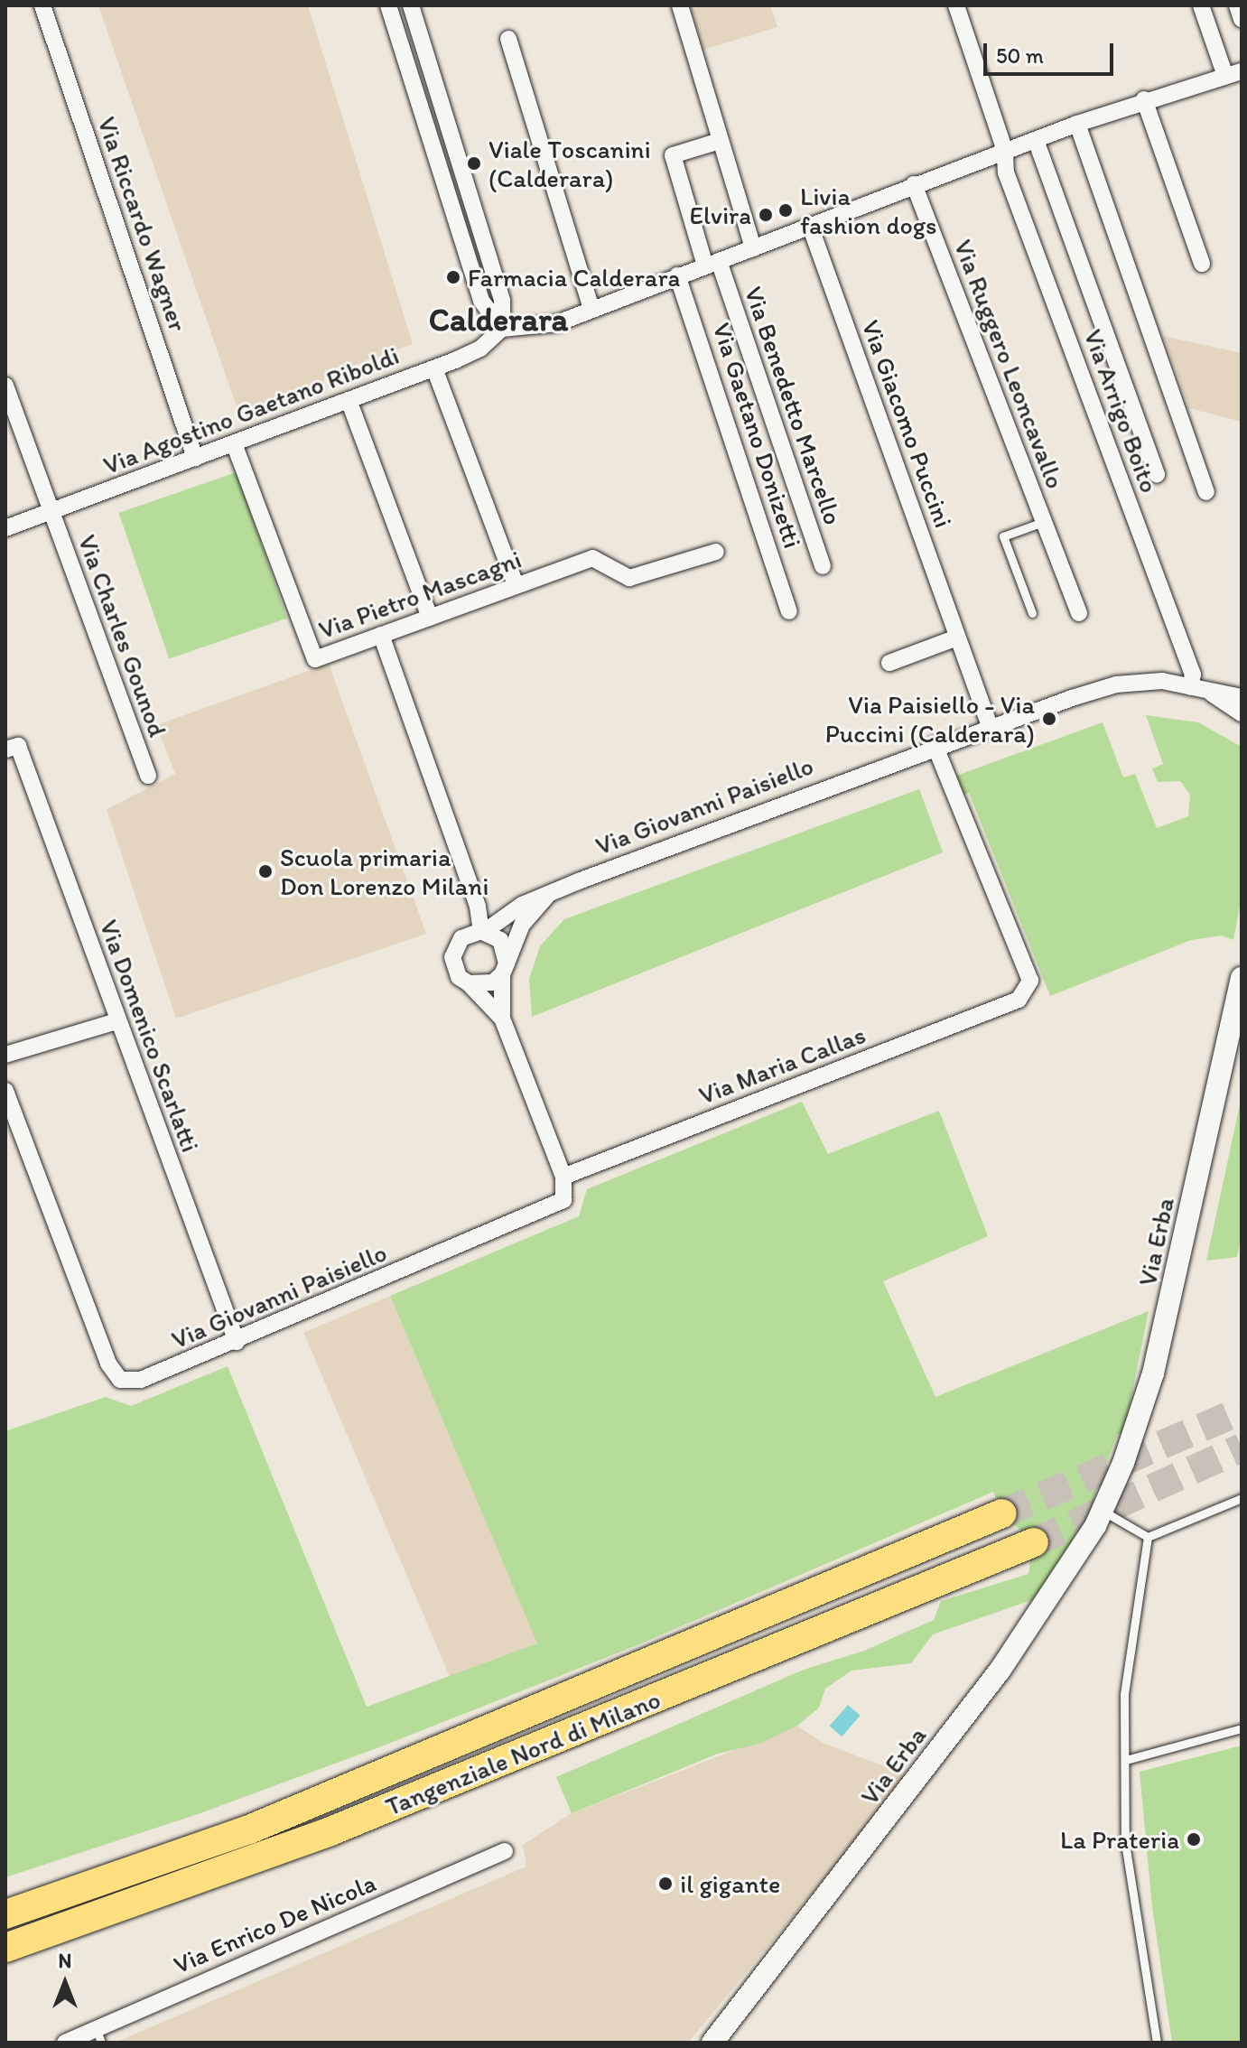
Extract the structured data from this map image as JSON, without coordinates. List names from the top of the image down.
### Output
{
  "streets": {
    "highway": ["Tangenziale Nord di Milano"],
    "main road": ["Via Erba"],
    "street": [
      "Via Riccardo Wagner",
      "Via Ruggero Leoncavallo",
      "Via Benedetto Marcello",
      "Via Agostino Gaetano Riboldi",
      "Via Arrigo Boito",
      "Via Giacomo Puccini",
      "Via Gaetano Donizetti",
      "Via Pietro Mascagni",
      "Via Charles Gounod",
      "Via Giovanni Paisiello",
      "Via Domenico Scarlatti",
      "Via Maria Callas",
      "Via Enrico De Nicola"
    ]
  },
  "crossings": [
    ["Via Riccardo Wagner", "Via Agostino Gaetano Riboldi"],
    ["Via Agostino Gaetano Riboldi", "Via Pietro Mascagni"],
    ["Via Agostino Gaetano Riboldi", "Via Charles Gounod"],
    ["Via Arrigo Boito", "Via Giovanni Paisiello"],
    ["Via Giacomo Puccini", "Via Giovanni Paisiello"],
    ["Via Giovanni Paisiello", "Via Domenico Scarlatti"],
    ["Via Giovanni Paisiello", "Via Maria Callas"]
  ],
  "districts": ["Calderara"],
  "places": [
    "Viale Toscanini (Calderara)",
    "Livia fashion dogs",
    "Elvira",
    "Farmacia Calderara",
    "Via Paisiello - Via Puccini (Calderara)",
    "Scuola primaria Don Lorenzo Milani",
    "La Prateria",
    "il gigante"
  ],
  "scale_bar": "50 m",
  "north": "top"
}
